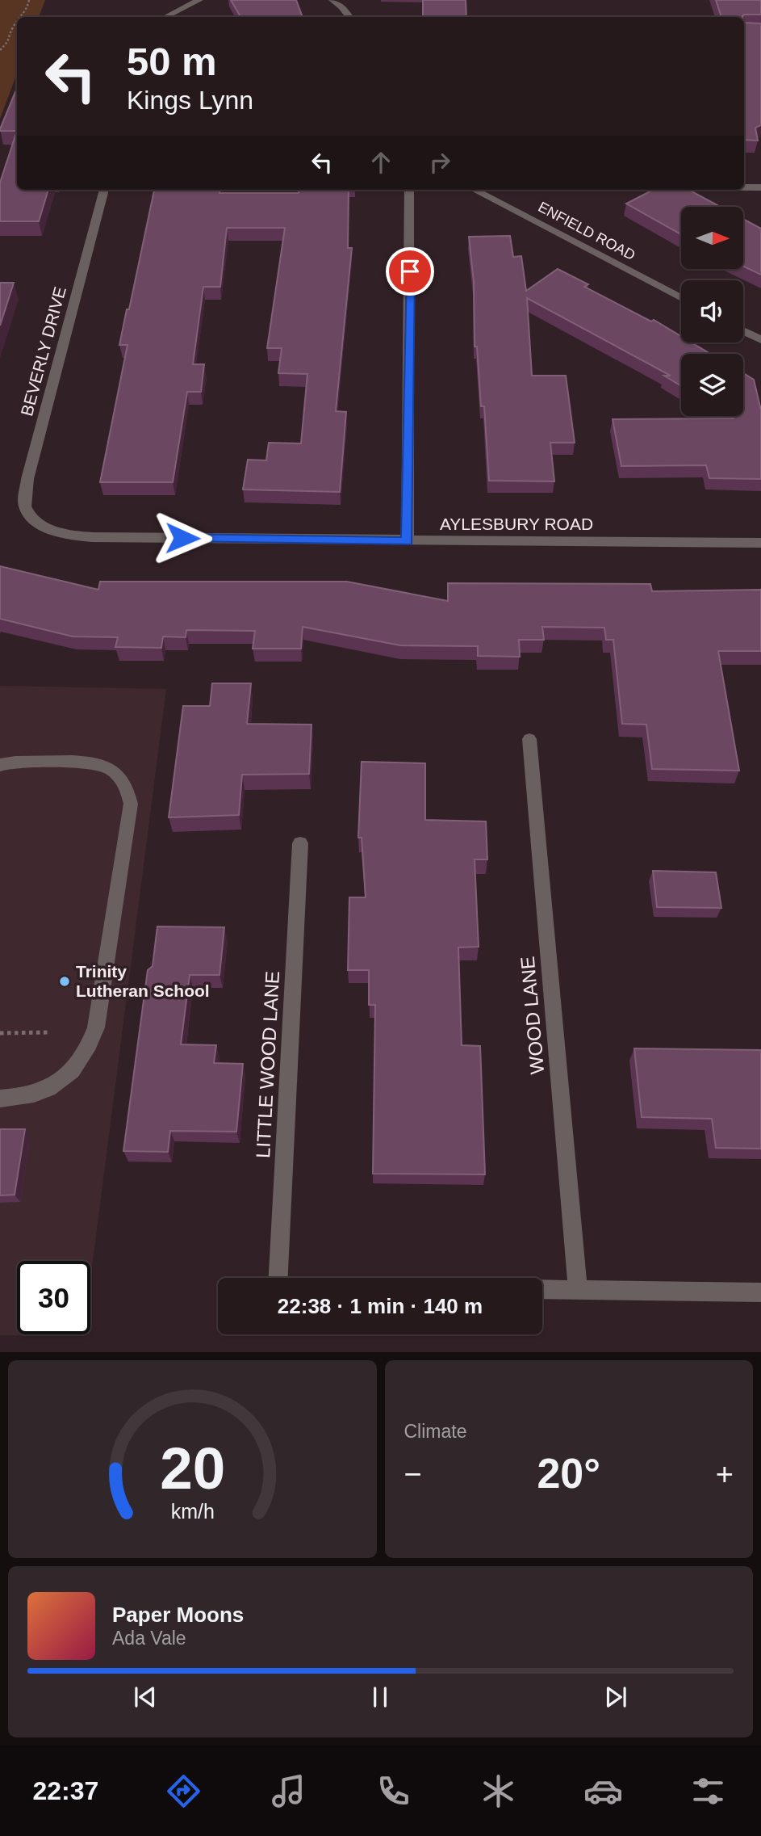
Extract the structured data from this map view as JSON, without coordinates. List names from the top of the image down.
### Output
{
  "streets": {
    "street": [
      "ENFIELD ROAD",
      "BEVERLY DRIVE",
      "AYLESBURY ROAD",
      "WOOD LANE",
      "LITTLE WOOD LANE"
    ]
  },
  "crossings": [
    ["BEVERLY DRIVE", "AYLESBURY ROAD"]
  ],
  "places": ["Trinity Lutheran School"],
  "north": "right",
  "page": {
    "turn": ["50 m", "Kings Lynn"],
    "limit": "30",
    "trip": "22:38 · 1 min · 140 m",
    "tile": "Climate",
    "heat": ["−", "20°", "+"],
    "song": ["Paper Moons", "Ada Vale"],
    "tabs": "22:37",
    "gauge": ["20", "km/h"]
  }
}
